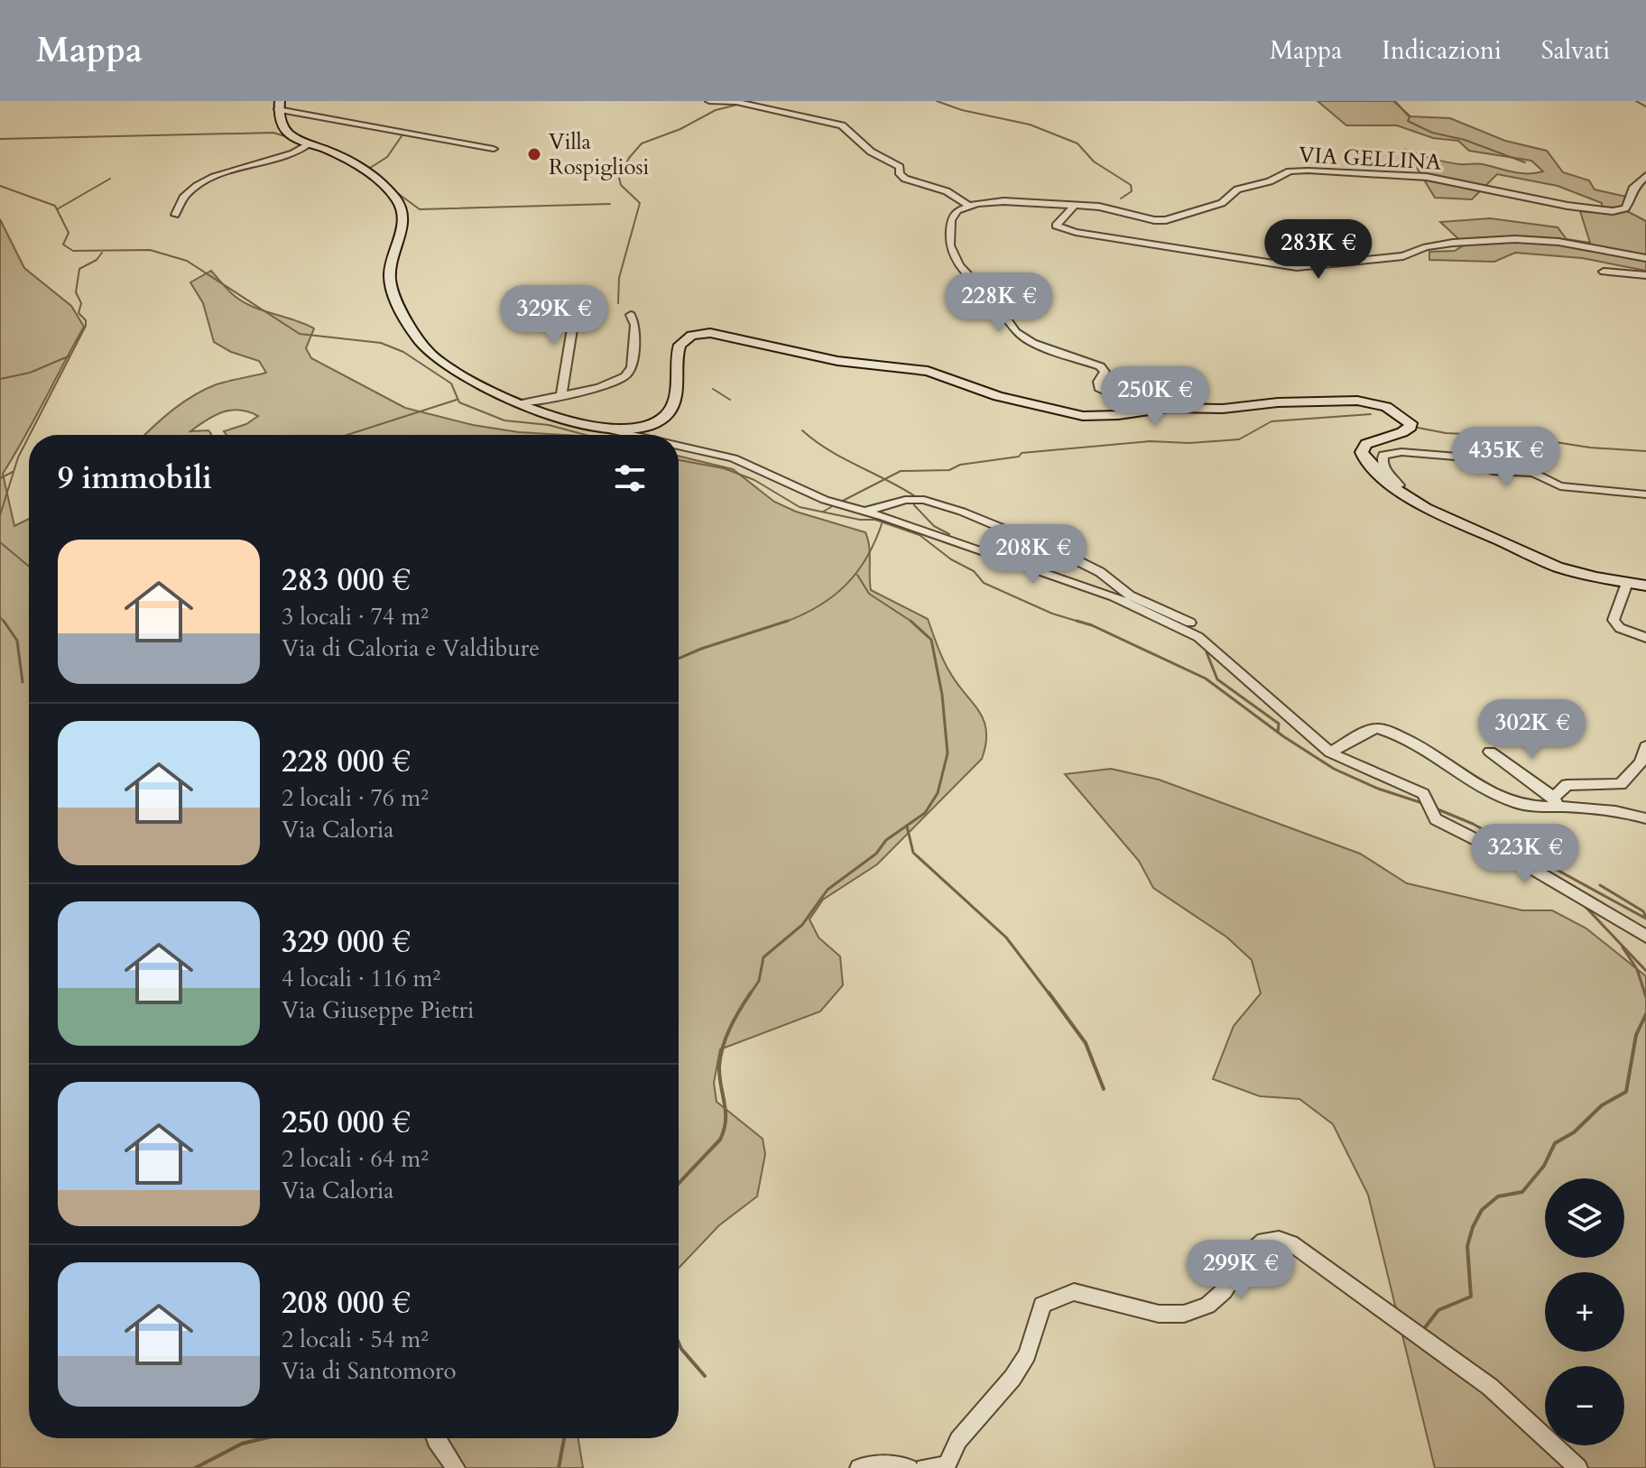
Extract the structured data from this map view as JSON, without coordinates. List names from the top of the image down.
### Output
{
  "streets": {
    "street": ["VIA GELLINA"]
  },
  "places": ["Villa Rospigliosi"],
  "page": {
    "header": "Mappa",
    "nav": ["Mappa", "Indicazioni", "Salvati"],
    "price": [
      "283K €",
      "228K €",
      "329K €",
      "250K €",
      "435K €",
      "208K €",
      "302K €",
      "323K €",
      "299K €"
    ],
    "heading": "9 immobili",
    "list": [
      {
        "name": "283 000 €",
        "note": "3 locali · 74 m² · Via di Caloria e Valdibure"
      },
      {
        "name": "228 000 €",
        "note": "2 locali · 76 m² · Via Caloria"
      },
      {
        "name": "329 000 €",
        "note": "4 locali · 116 m² · Via Giuseppe Pietri"
      },
      {
        "name": "250 000 €",
        "note": "2 locali · 64 m² · Via Caloria"
      },
      {
        "name": "208 000 €",
        "note": "2 locali · 54 m² · Via di Santomoro"
      }
    ],
    "map_buttons": ["+", "−"]
  }
}
